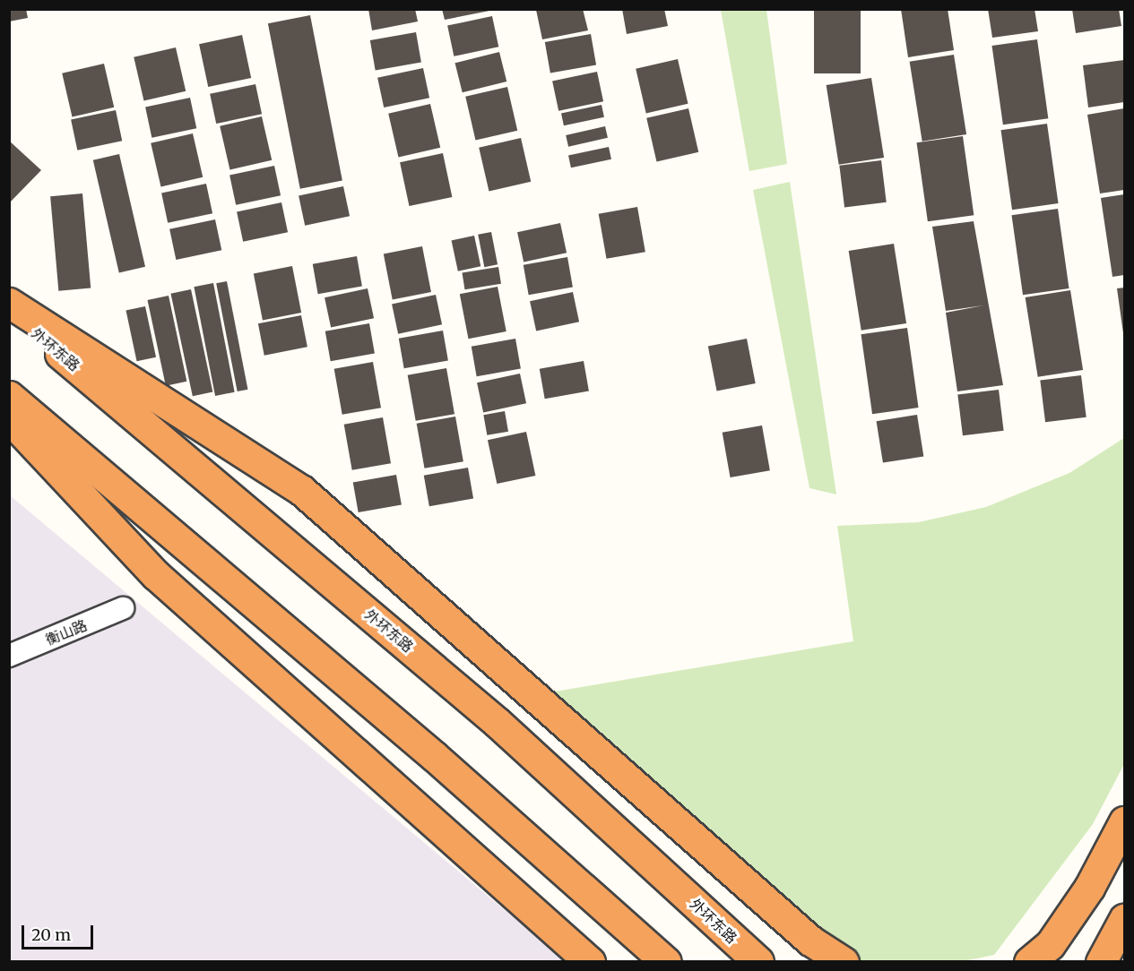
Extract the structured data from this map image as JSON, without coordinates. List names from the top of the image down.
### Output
{
  "streets": {
    "highway": ["外环东路"],
    "street": ["衡山路"]
  },
  "scale_bar": "20 m"
}
